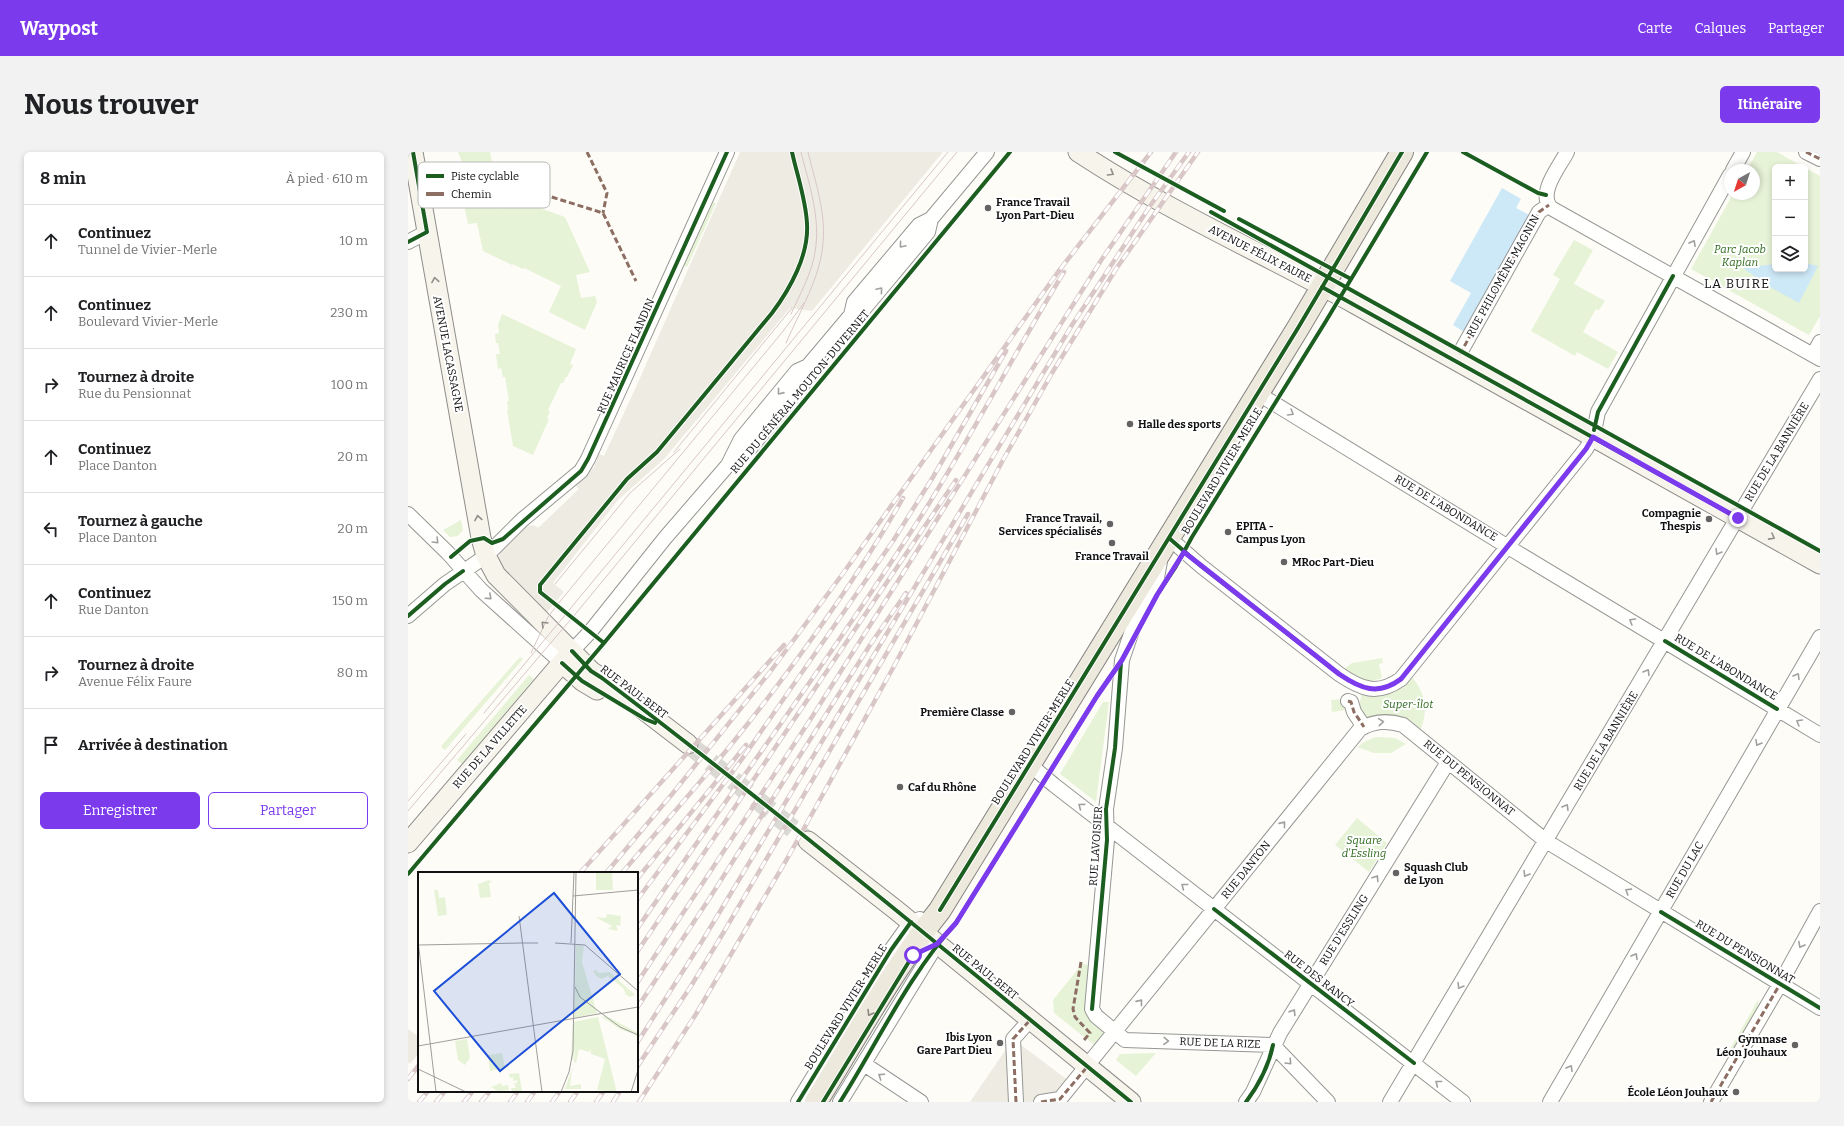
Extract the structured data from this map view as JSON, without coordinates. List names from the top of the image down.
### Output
{
  "streets": {
    "main road": [
      "AVENUE FÉLIX FAURE",
      "AVENUE LACASSAGNE",
      "BOULEVARD VIVIER-MERLE",
      "RUE PAUL BERT",
      "RUE DE LA VILLETTE"
    ],
    "street": [
      "RUE PHILOMÈNE MAGNIN",
      "RUE MAURICE FLANDIN",
      "RUE DU GÉNÉRAL MOUTON-DUVERNET",
      "RUE DE LA BANNIÈRE",
      "RUE DE L'ABONDANCE",
      "RUE DU PENSIONNAT",
      "RUE LAVOISIER",
      "RUE DANTON",
      "RUE DU LAC",
      "RUE D'ESSLING",
      "RUE DES RANCY",
      "RUE DE LA RIZE"
    ]
  },
  "crossings": [
    ["AVENUE FÉLIX FAURE", "RUE PHILOMÈNE MAGNIN"],
    ["AVENUE FÉLIX FAURE", "RUE DE LA BANNIÈRE"],
    ["AVENUE FÉLIX FAURE", "BOULEVARD VIVIER-MERLE"],
    ["AVENUE LACASSAGNE", "RUE MAURICE FLANDIN"],
    ["AVENUE LACASSAGNE", "RUE PAUL BERT"],
    ["RUE MAURICE FLANDIN", "RUE PAUL BERT"],
    ["RUE DU GÉNÉRAL MOUTON-DUVERNET", "RUE PAUL BERT"],
    ["RUE DU GÉNÉRAL MOUTON-DUVERNET", "RUE DE LA VILLETTE"],
    ["RUE DE LA BANNIÈRE", "RUE DE L'ABONDANCE"],
    ["RUE DE LA BANNIÈRE", "RUE DU PENSIONNAT"],
    ["RUE DE LA BANNIÈRE", "RUE DES RANCY"],
    ["BOULEVARD VIVIER-MERLE", "RUE DE L'ABONDANCE"],
    ["BOULEVARD VIVIER-MERLE", "RUE PAUL BERT"],
    ["BOULEVARD VIVIER-MERLE", "RUE LAVOISIER"],
    ["BOULEVARD VIVIER-MERLE", "RUE DES RANCY"],
    ["RUE DE L'ABONDANCE", "RUE DU LAC"],
    ["RUE PAUL BERT", "RUE DE LA VILLETTE"],
    ["RUE PAUL BERT", "RUE DANTON"],
    ["RUE DU PENSIONNAT", "RUE DANTON"],
    ["RUE DU PENSIONNAT", "RUE DU LAC"],
    ["RUE DU PENSIONNAT", "RUE D'ESSLING"],
    ["RUE LAVOISIER", "RUE DES RANCY"],
    ["RUE LAVOISIER", "RUE DE LA RIZE"],
    ["RUE DANTON", "RUE DES RANCY"],
    ["RUE DANTON", "RUE DE LA RIZE"],
    ["RUE D'ESSLING", "RUE DES RANCY"],
    ["RUE D'ESSLING", "RUE DE LA RIZE"]
  ],
  "one_way": [
    "AVENUE FÉLIX FAURE",
    "AVENUE LACASSAGNE",
    "RUE DANTON",
    "RUE D'ESSLING",
    "RUE DES RANCY",
    "RUE DE LA RIZE"
  ],
  "districts": ["LA BUIRE"],
  "parks": ["Parc Jacob Kaplan", "Super-îlot", "Square d'Essling"],
  "places": [
    "France Travail Lyon Part-Dieu",
    "Halle des sports",
    "Compagnie Thespis",
    "France Travail, Services spécialisés",
    "EPITA - Campus Lyon",
    "France Travail",
    "MRoc Part-Dieu",
    "Première Classe",
    "Caf du Rhône",
    "Squash Club de Lyon",
    "Ibis Lyon Gare Part Dieu",
    "Gymnase Léon Jouhaux",
    "École Léon Jouhaux"
  ],
  "legend": ["Piste cyclable", "Chemin"],
  "north": "bottom left",
  "page": {
    "header": "Waypost",
    "nav": ["Carte", "Calques", "Partager"],
    "buttons": [
      "Itinéraire",
      ["Enregistrer", "Partager"]
    ],
    "title": "Nous trouver",
    "heading": ["8 min", "À pied · 610 m"],
    "map_buttons": ["+", "−"],
    "list": [
      ["Continuez", "Tunnel de Vivier-Merle", "10 m"],
      ["Continuez", "Boulevard Vivier-Merle", "230 m"],
      ["Tournez à droite", "Rue du Pensionnat", "100 m"],
      ["Continuez", "Place Danton", "20 m"],
      ["Tournez à gauche", "Place Danton", "20 m"],
      ["Continuez", "Rue Danton", "150 m"],
      ["Tournez à droite", "Avenue Félix Faure", "80 m"],
      "Arrivée à destination"
    ]
  }
}
